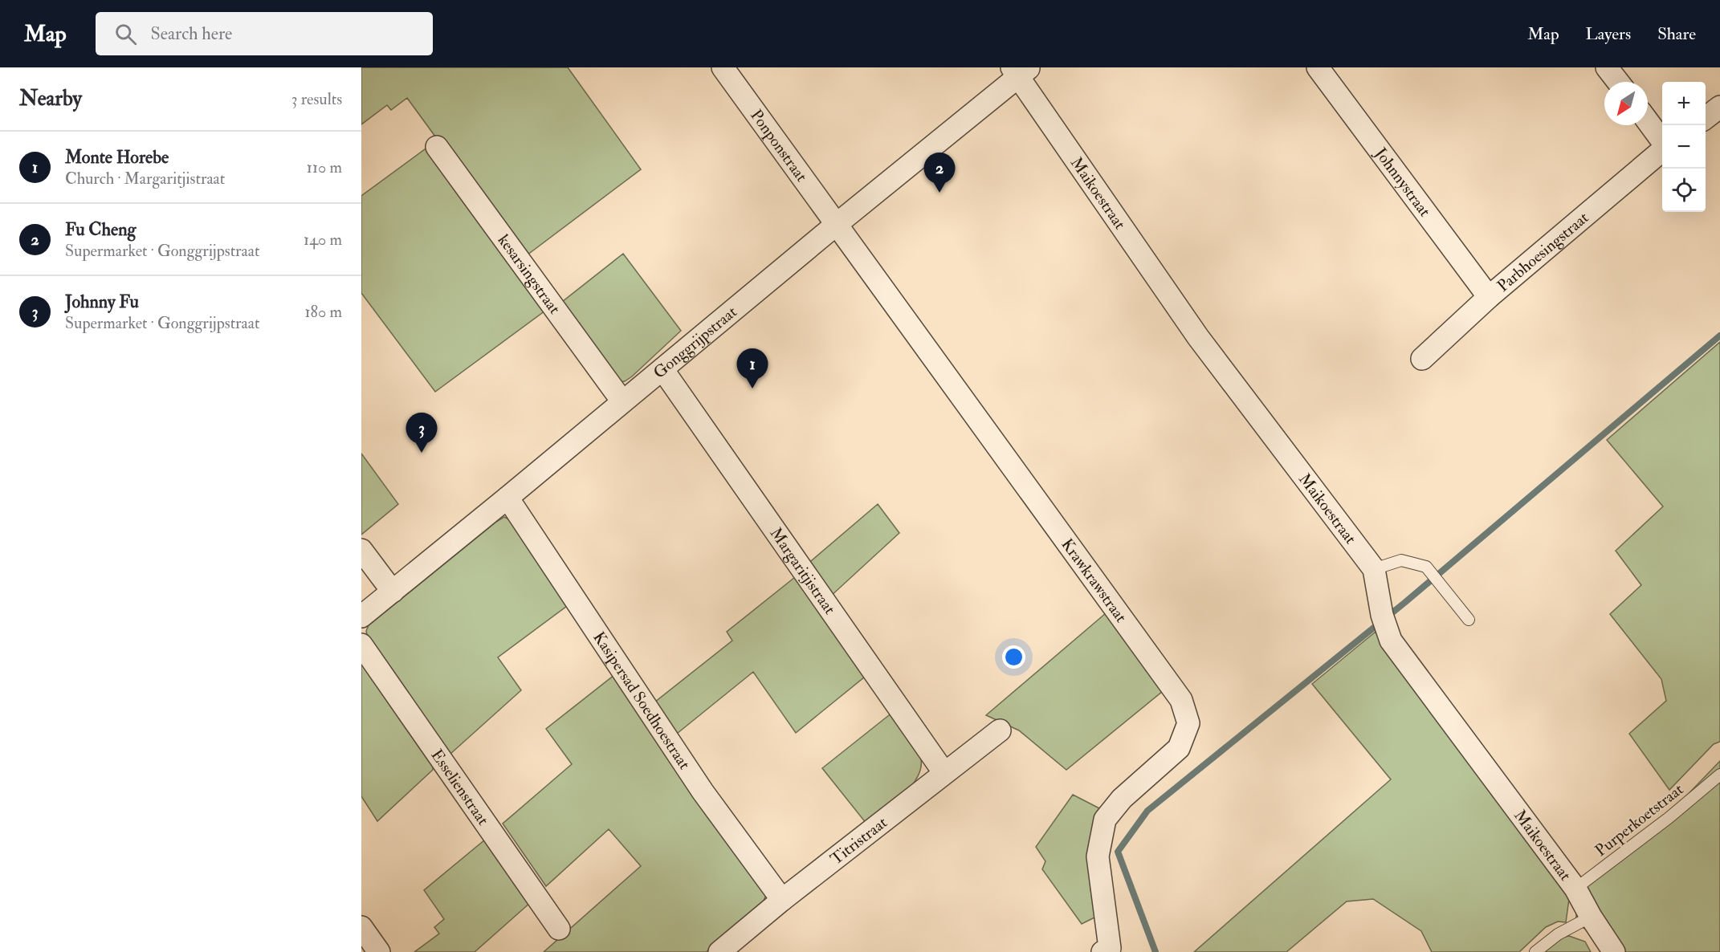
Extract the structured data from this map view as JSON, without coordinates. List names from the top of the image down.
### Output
{
  "streets": {
    "street": [
      "Ponponstraat",
      "Johnnystraat",
      "Maikoestraat",
      "Parbhoesingstraat",
      "kesarsingstraat",
      "Gonggrijpstraat",
      "Margaritjistraat",
      "Krawkrawstraat",
      "Kasipersad Soedhoestraat",
      "Esselienstraat",
      "Titristraat"
    ],
    "lane": ["Purperkoetstraat"]
  },
  "crossings": [
    ["Ponponstraat", "Gonggrijpstraat"],
    ["Ponponstraat", "Krawkrawstraat"],
    ["Johnnystraat", "Parbhoesingstraat"],
    ["Maikoestraat", "Gonggrijpstraat"],
    ["Maikoestraat", "Purperkoetstraat"],
    ["kesarsingstraat", "Gonggrijpstraat"],
    ["Gonggrijpstraat", "Margaritjistraat"],
    ["Gonggrijpstraat", "Krawkrawstraat"],
    ["Gonggrijpstraat", "Kasipersad Soedhoestraat"],
    ["Margaritjistraat", "Titristraat"],
    ["Kasipersad Soedhoestraat", "Titristraat"]
  ],
  "north": "bottom left",
  "page": {
    "header": "Map",
    "search": "Search here",
    "nav": ["Map", "Layers", "Share"],
    "heading": ["Nearby", "3 results"],
    "map_buttons": ["+", "−"],
    "list": [
      {
        "mark": "1",
        "name": "Monte Horebe",
        "note": "Church · Margaritjistraat",
        "value": "110 m"
      },
      {
        "mark": "2",
        "name": "Fu Cheng",
        "note": "Supermarket · Gonggrijpstraat",
        "value": "140 m"
      },
      {
        "mark": "3",
        "name": "Johnny Fu",
        "note": "Supermarket · Gonggrijpstraat",
        "value": "180 m"
      }
    ],
    "pins": ["2", "1", "3"]
  }
}
